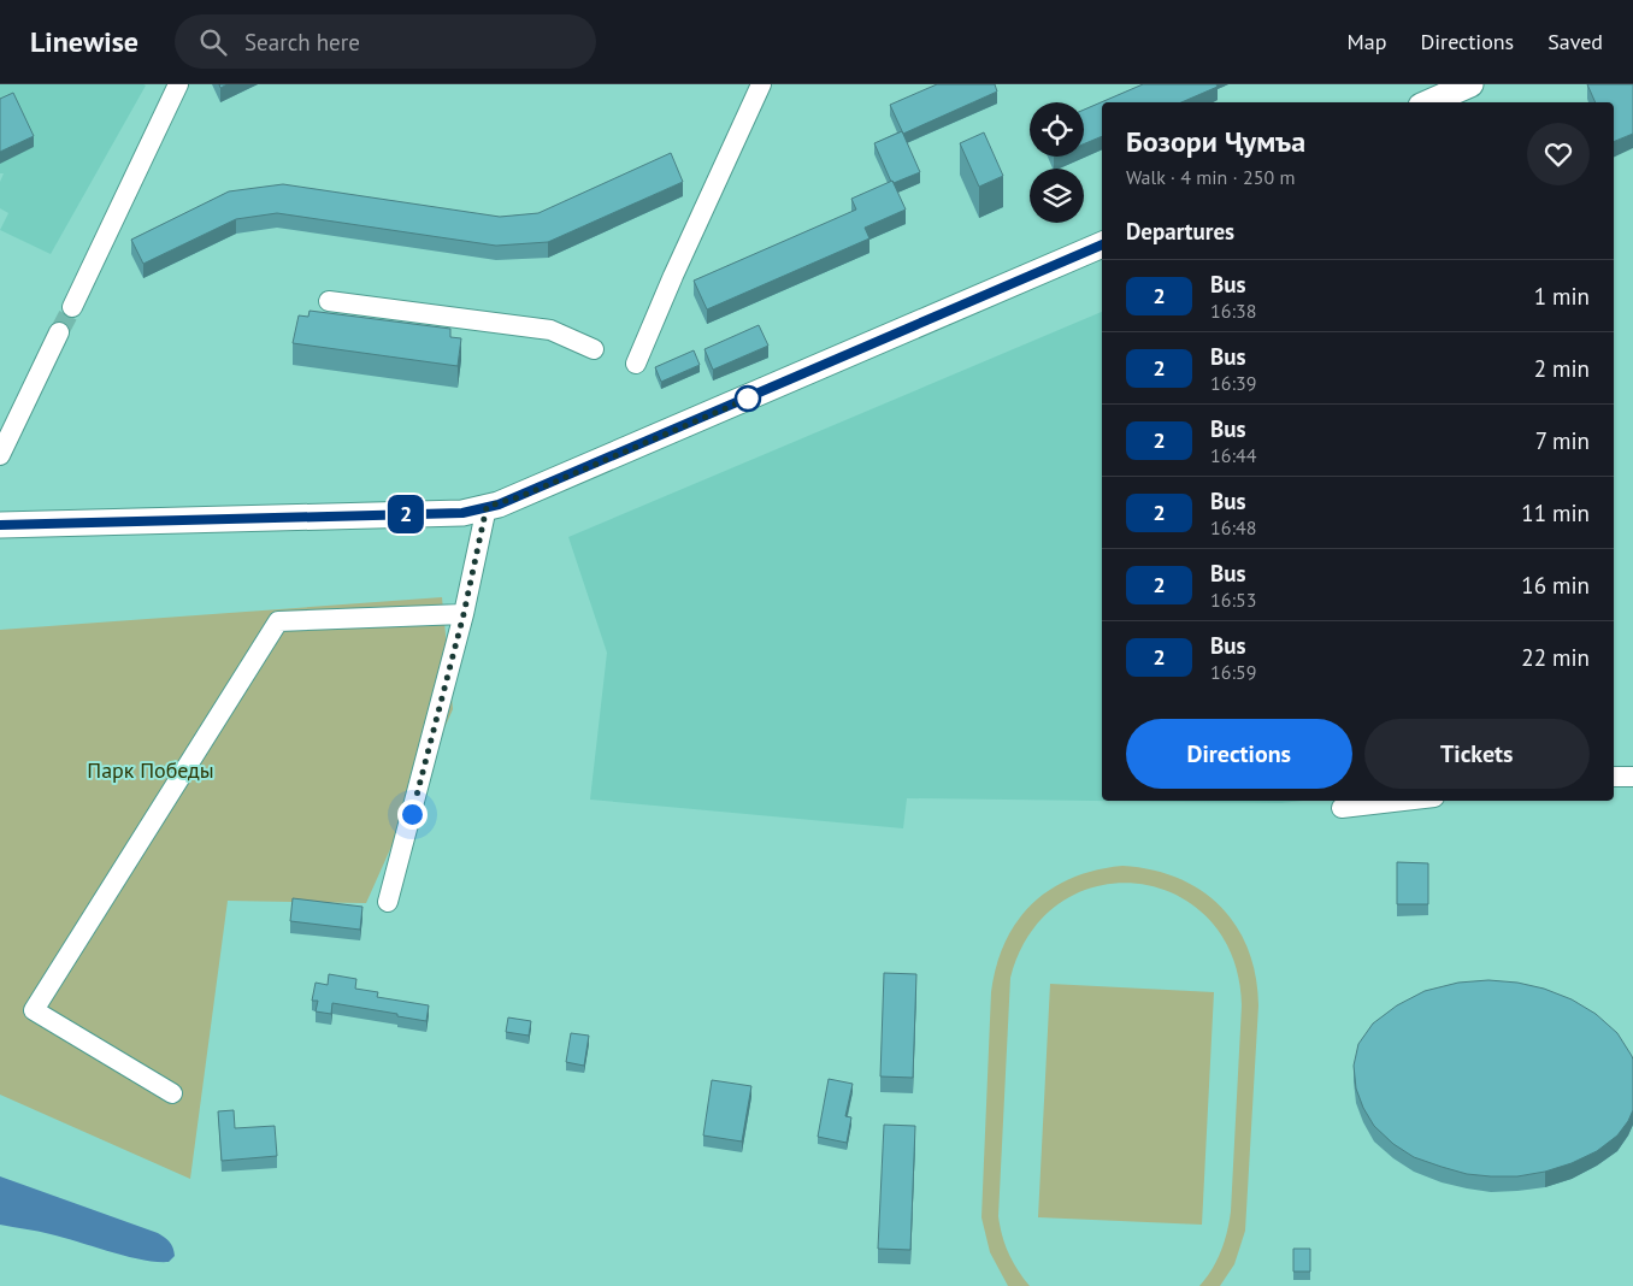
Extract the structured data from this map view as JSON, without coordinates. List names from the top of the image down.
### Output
{
  "parks": ["Парк Победы"],
  "lines": ["bus line 2"],
  "page": {
    "header": "Linewise",
    "search": "Search here",
    "nav": ["Map", "Directions", "Saved"],
    "on_map": "2",
    "heading": [
      ["Бозори Ҷумъа", "Walk · 4 min · 250 m"],
      "Departures"
    ],
    "list": [
      {
        "mark": "2",
        "name": "Bus",
        "note": "16:38",
        "value": "1 min"
      },
      {
        "mark": "2",
        "name": "Bus",
        "note": "16:39",
        "value": "2 min"
      },
      {
        "mark": "2",
        "name": "Bus",
        "note": "16:44",
        "value": "7 min"
      },
      {
        "mark": "2",
        "name": "Bus",
        "note": "16:48",
        "value": "11 min"
      },
      {
        "mark": "2",
        "name": "Bus",
        "note": "16:53",
        "value": "16 min"
      },
      {
        "mark": "2",
        "name": "Bus",
        "note": "16:59",
        "value": "22 min"
      }
    ],
    "buttons": ["Directions", "Tickets"]
  }
}
